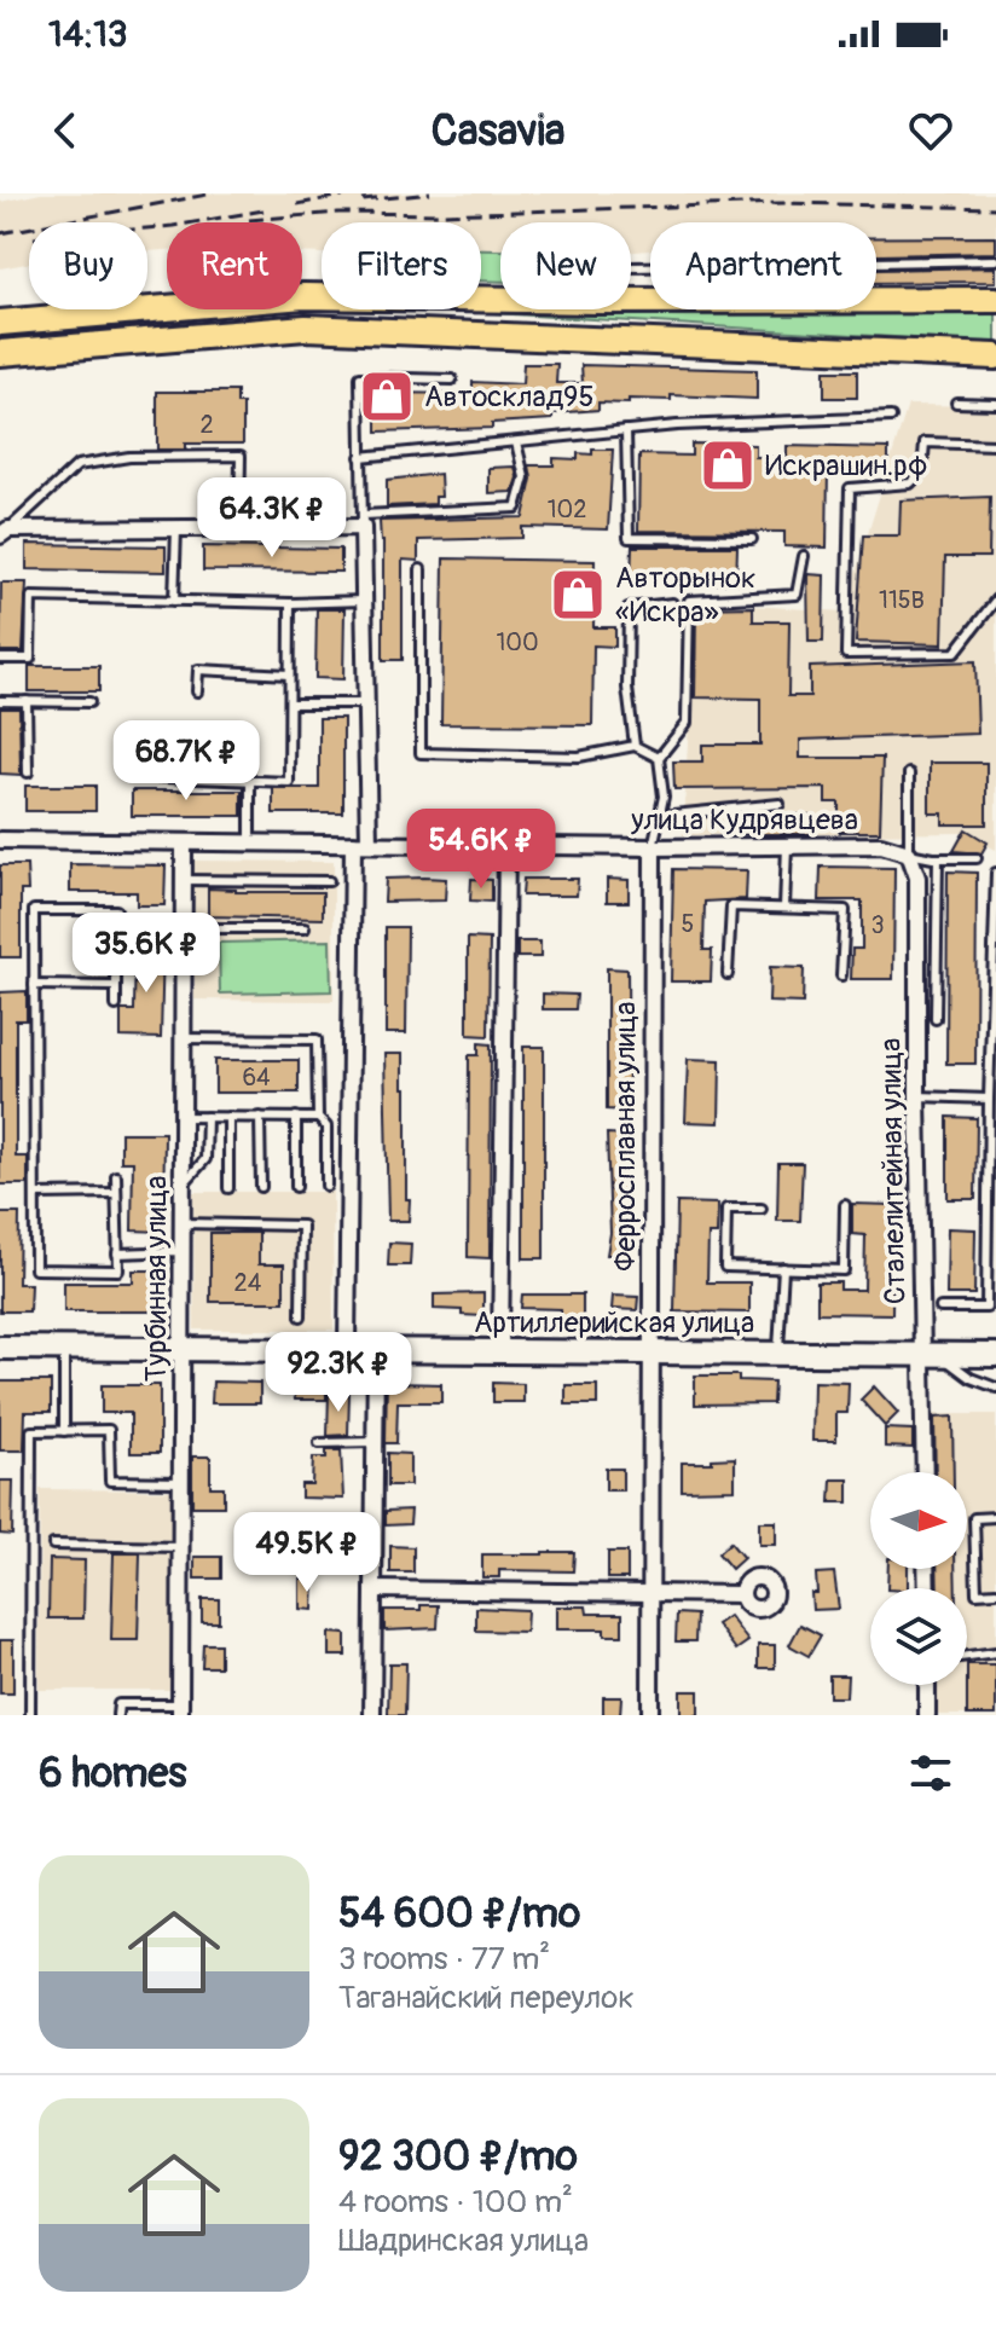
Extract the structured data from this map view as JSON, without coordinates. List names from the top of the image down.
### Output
{
  "streets": {
    "street": [
      "улица Кудрявцева",
      "Ферросплавная улица",
      "Сталелитейная улица",
      "Турбинная улица",
      "Артиллерийская улица"
    ]
  },
  "crossings": [
    ["улица Кудрявцева", "Ферросплавная улица"],
    ["улица Кудрявцева", "Сталелитейная улица"],
    ["улица Кудрявцева", "Турбинная улица"],
    ["Ферросплавная улица", "Артиллерийская улица"],
    ["Сталелитейная улица", "Артиллерийская улица"],
    ["Турбинная улица", "Артиллерийская улица"]
  ],
  "places": {
    "shop": ["Автосклад95", "Искрашин.рф", "Авторынок «Искра»"]
  },
  "house_numbers": [
    "2",
    "102",
    "115В",
    "100",
    "5",
    "3",
    "64",
    "24"
  ],
  "north": "right",
  "page": {
    "status": "14:13",
    "header": "Casavia",
    "chip": [
      "Buy",
      "Rent",
      "Filters",
      "New",
      "Apartment"
    ],
    "price": [
      "64.3K ₽",
      "68.7K ₽",
      "54.6K ₽",
      "35.6K ₽",
      "92.3K ₽",
      "49.5K ₽"
    ],
    "heading": "6 homes",
    "list": [
      {
        "name": "54 600 ₽/mo",
        "note": "3 rooms · 77 m² · Таганайский переулок"
      },
      {
        "name": "92 300 ₽/mo",
        "note": "4 rooms · 100 m² · Шадринская улица"
      }
    ]
  }
}
